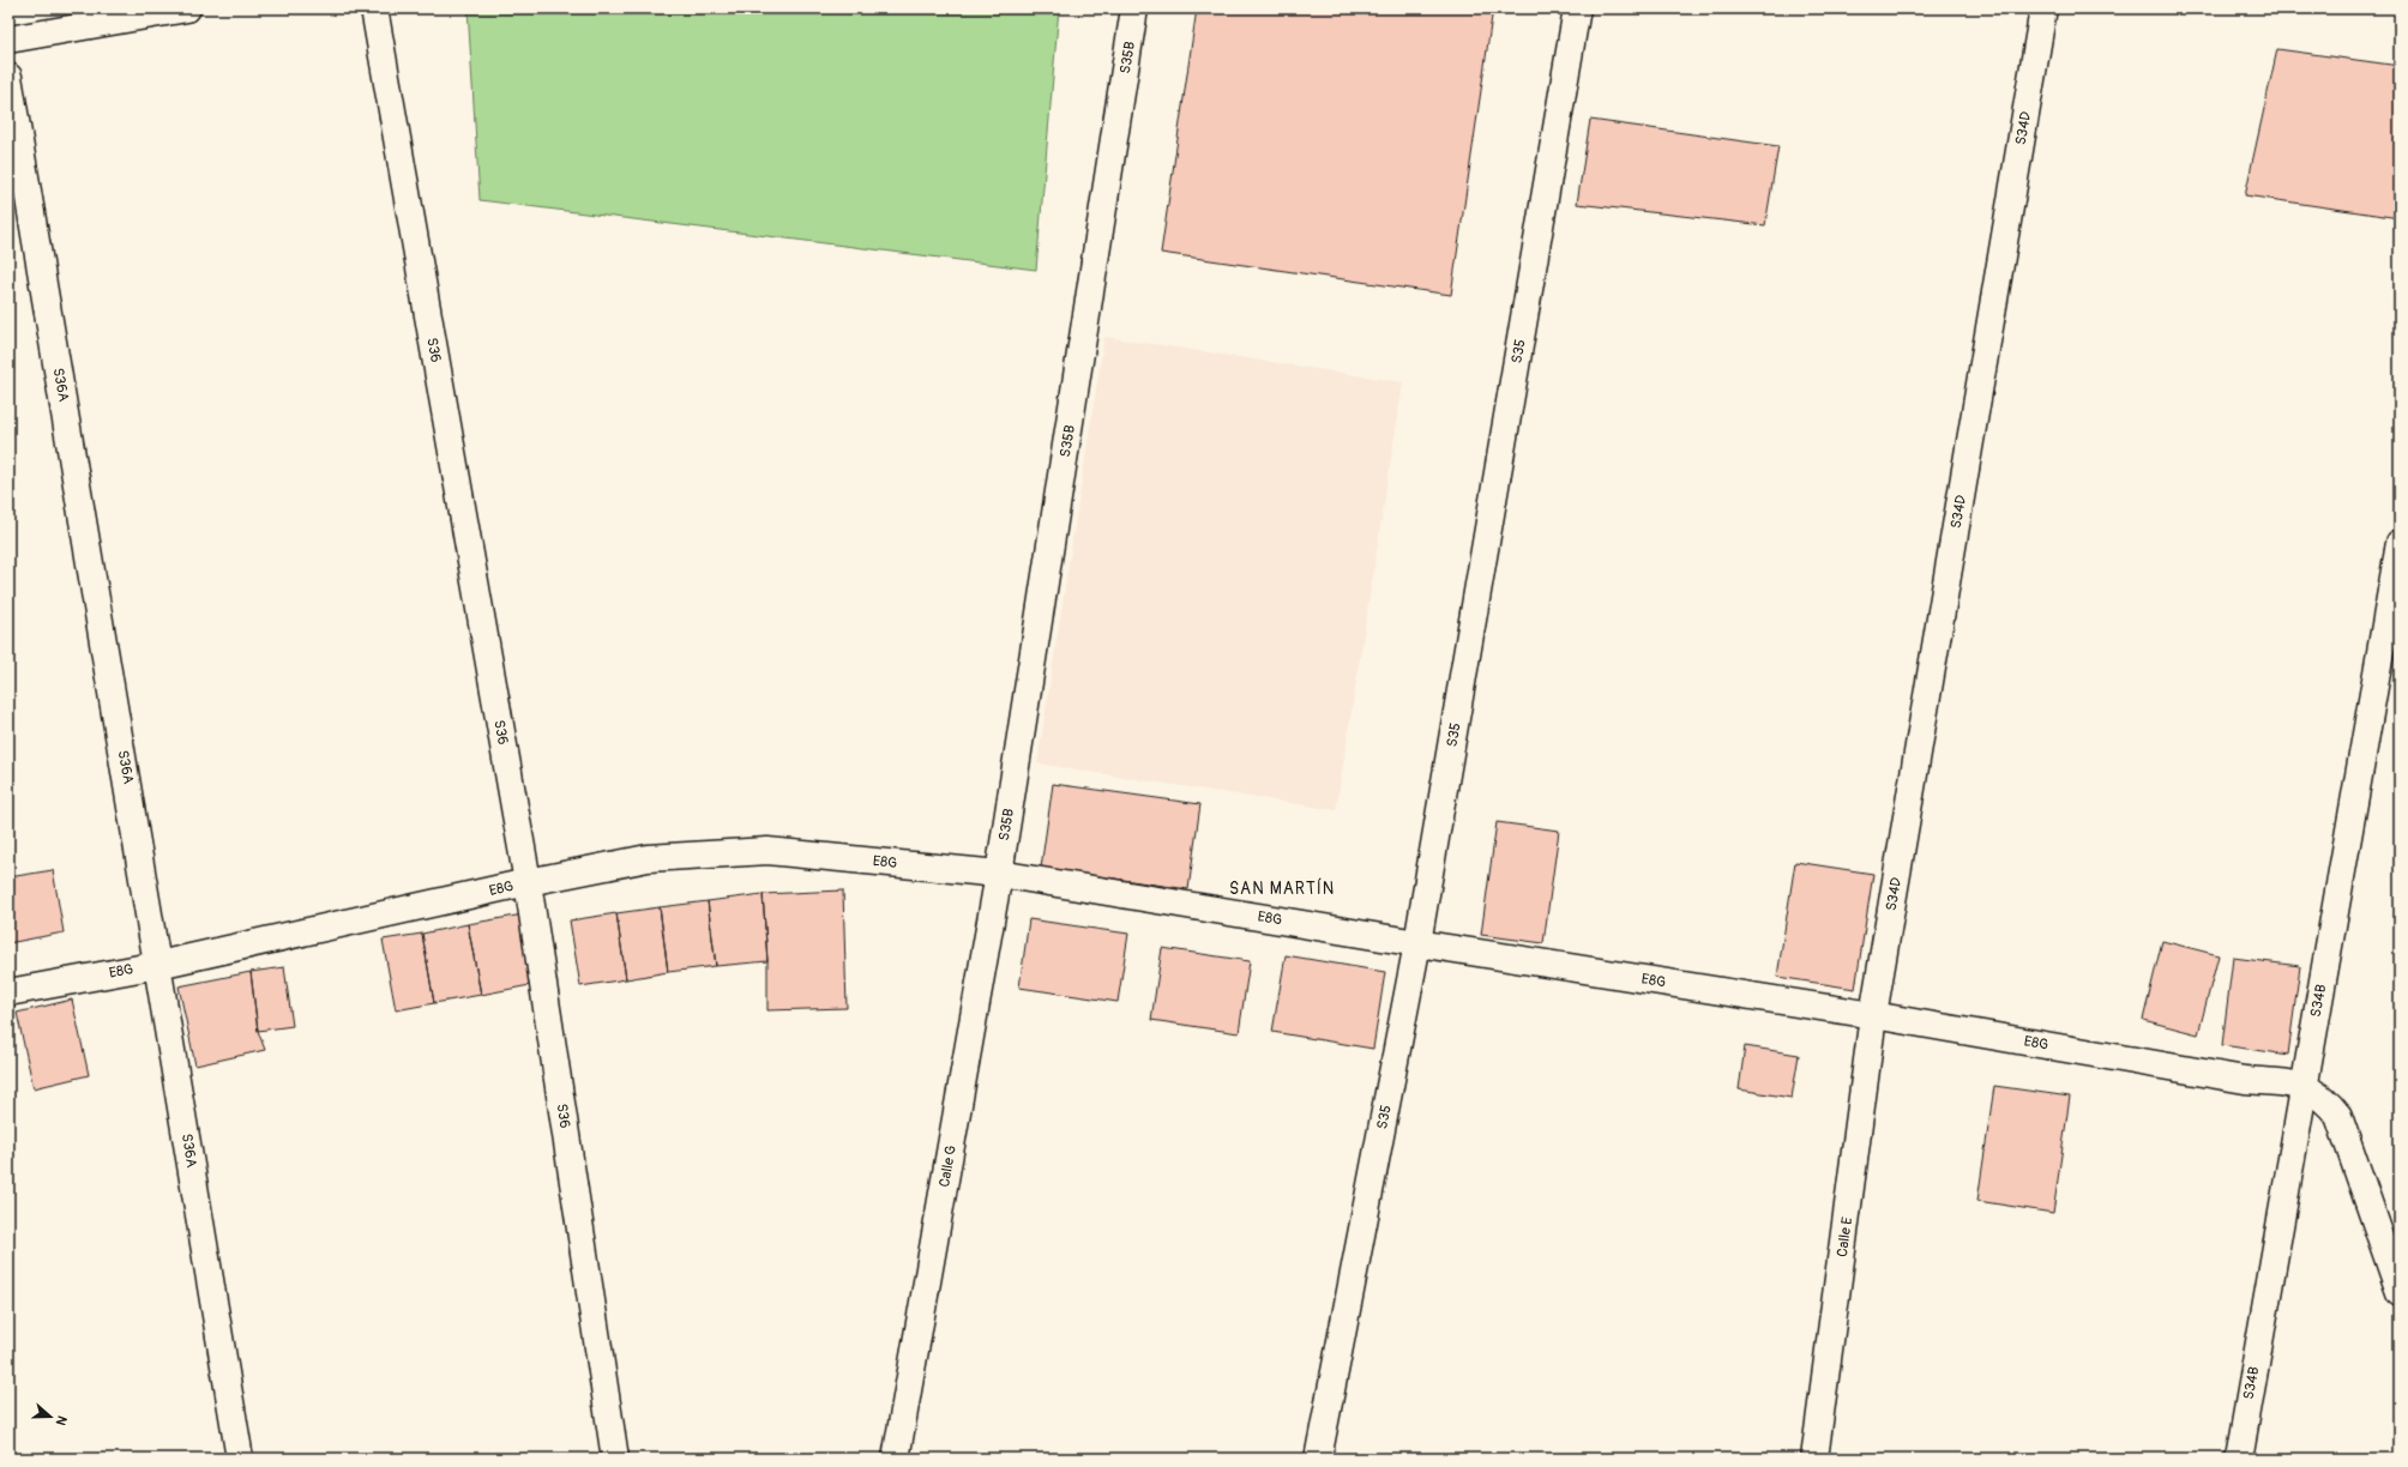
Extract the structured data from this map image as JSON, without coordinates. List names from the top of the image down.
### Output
{
  "streets": {
    "street": [
      "S35B",
      "S34D",
      "S36",
      "S35",
      "S36A",
      "E8G",
      "S34B",
      "Calle G",
      "Calle E"
    ]
  },
  "crossings": [
    ["S35B", "E8G"],
    ["S35B", "Calle G"],
    ["S34D", "E8G"],
    ["S34D", "Calle E"],
    ["S36", "E8G"],
    ["S35", "E8G"],
    ["S36A", "E8G"],
    ["E8G", "S34B"],
    ["E8G", "Calle G"],
    ["E8G", "Calle E"]
  ],
  "districts": ["SAN MARTÍN"],
  "north": "right"
}
